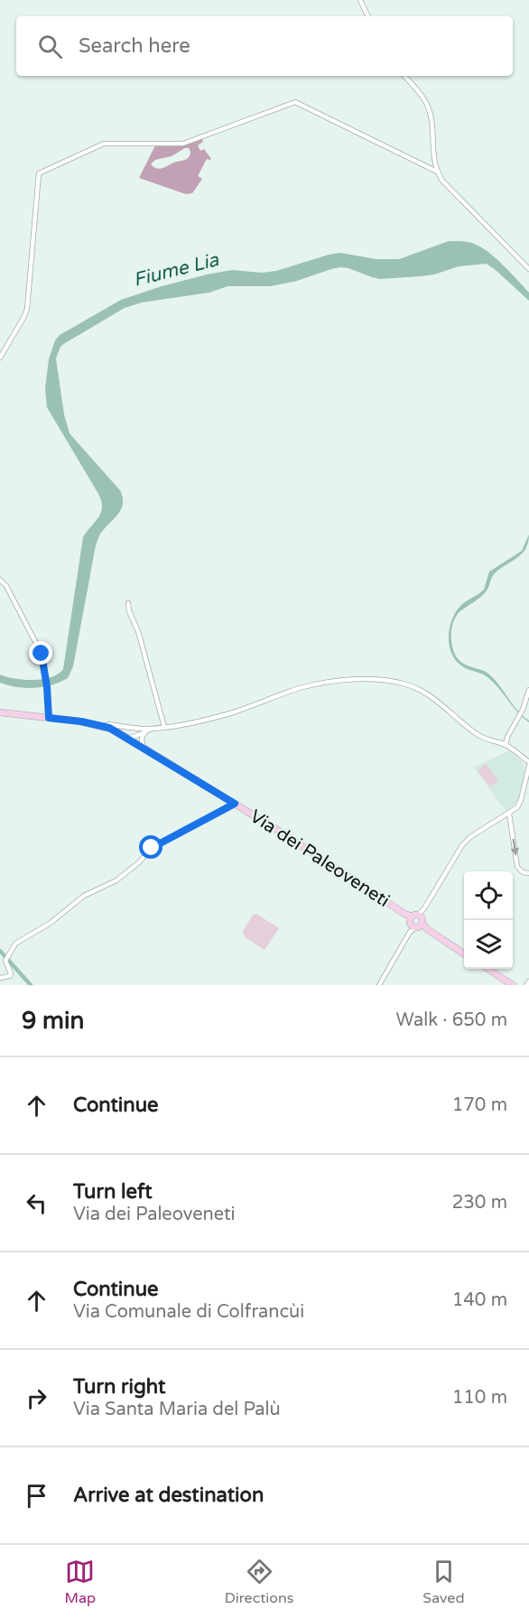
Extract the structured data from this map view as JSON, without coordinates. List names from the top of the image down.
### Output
{
  "streets": {
    "main road": ["Via dei Paleoveneti"]
  },
  "water": ["Fiume Lia"],
  "page": {
    "search": "Search here",
    "heading": ["9 min", "Walk · 650 m"],
    "list": [
      ["Continue", "170 m"],
      ["Turn left", "Via dei Paleoveneti", "230 m"],
      ["Continue", "Via Comunale di Colfrancùi", "140 m"],
      ["Turn right", "Via Santa Maria del Palù", "110 m"],
      "Arrive at destination"
    ],
    "nav": ["Map", "Directions", "Saved"]
  }
}
